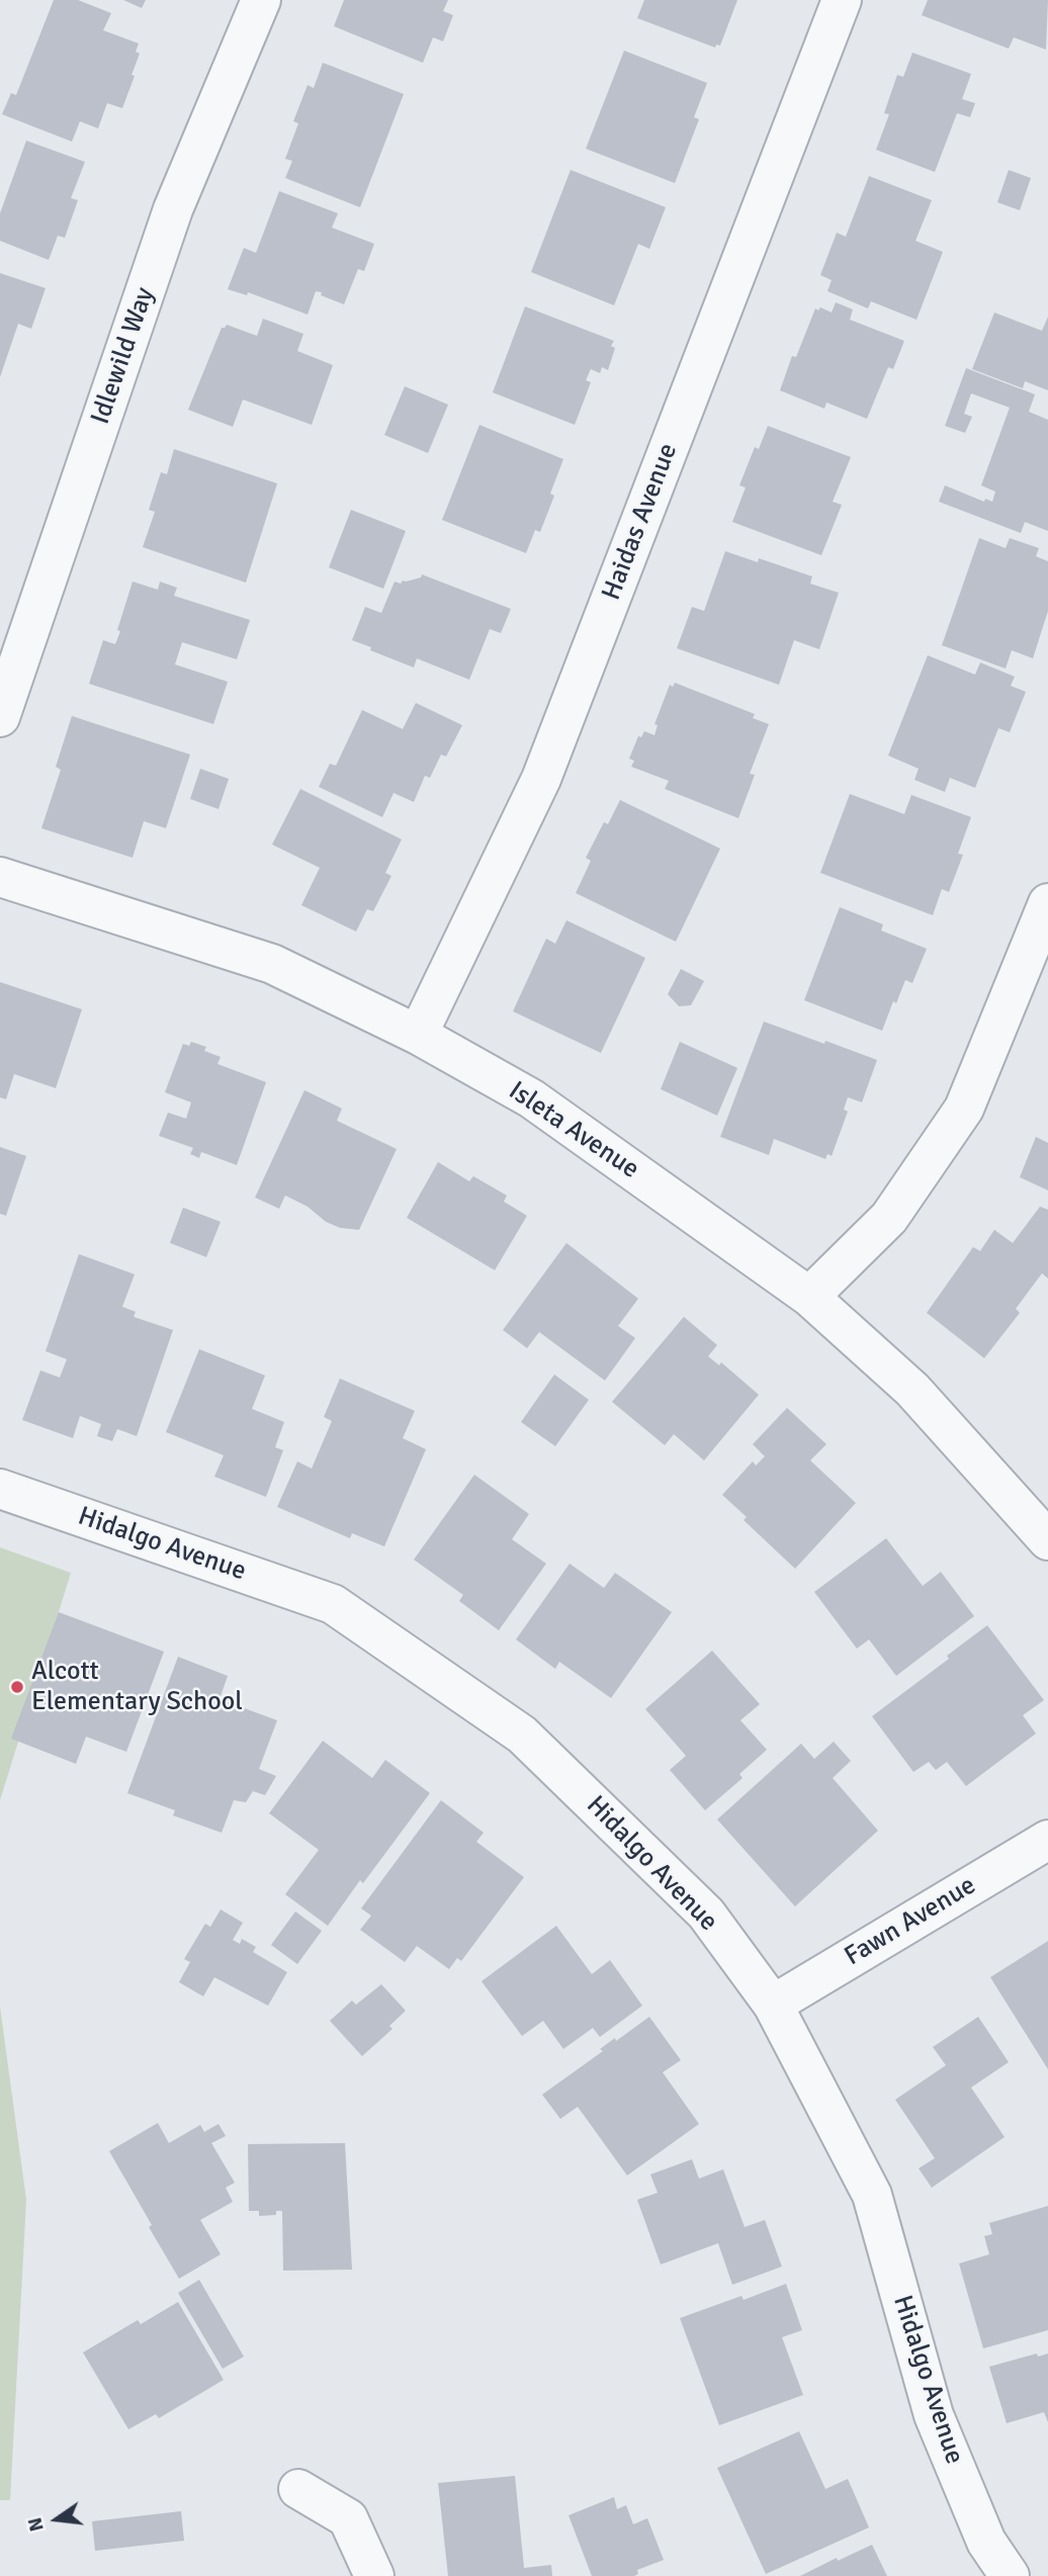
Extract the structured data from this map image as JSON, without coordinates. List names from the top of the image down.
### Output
{
  "streets": {
    "street": [
      "Idlewild Way",
      "Haidas Avenue",
      "Isleta Avenue",
      "Hidalgo Avenue",
      "Fawn Avenue"
    ]
  },
  "crossings": [
    ["Haidas Avenue", "Isleta Avenue"],
    ["Hidalgo Avenue", "Fawn Avenue"]
  ],
  "places": ["Alcott Elementary School"],
  "north": "left"
}
